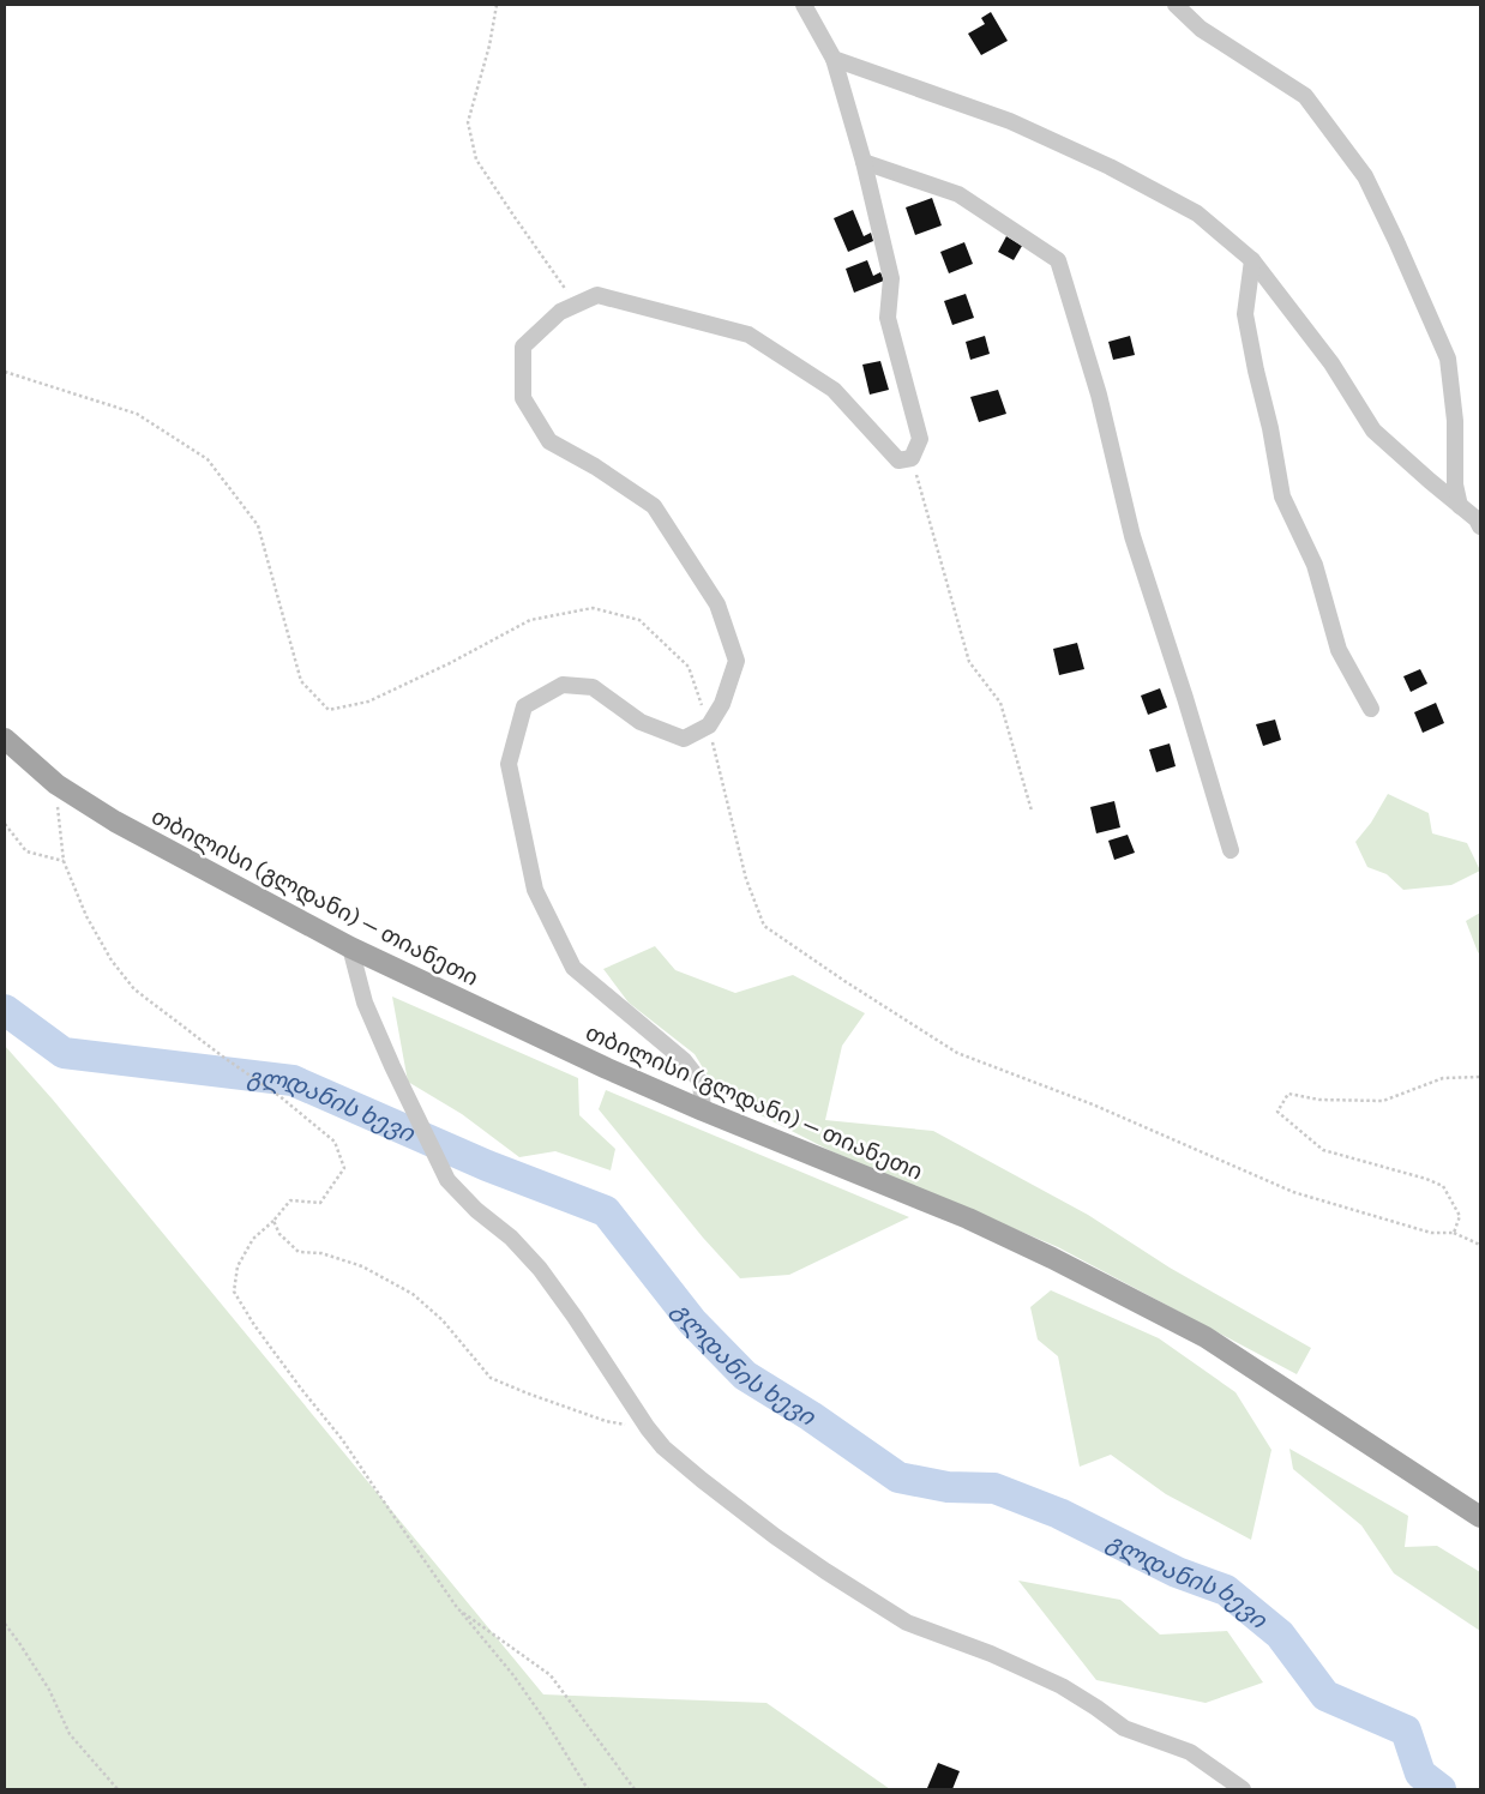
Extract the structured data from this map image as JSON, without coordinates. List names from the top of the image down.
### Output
{
  "streets": {
    "main road": ["თბილისი (გლდანი) — თიანეთი"]
  },
  "water": ["გლდანის ხევი"]
}
